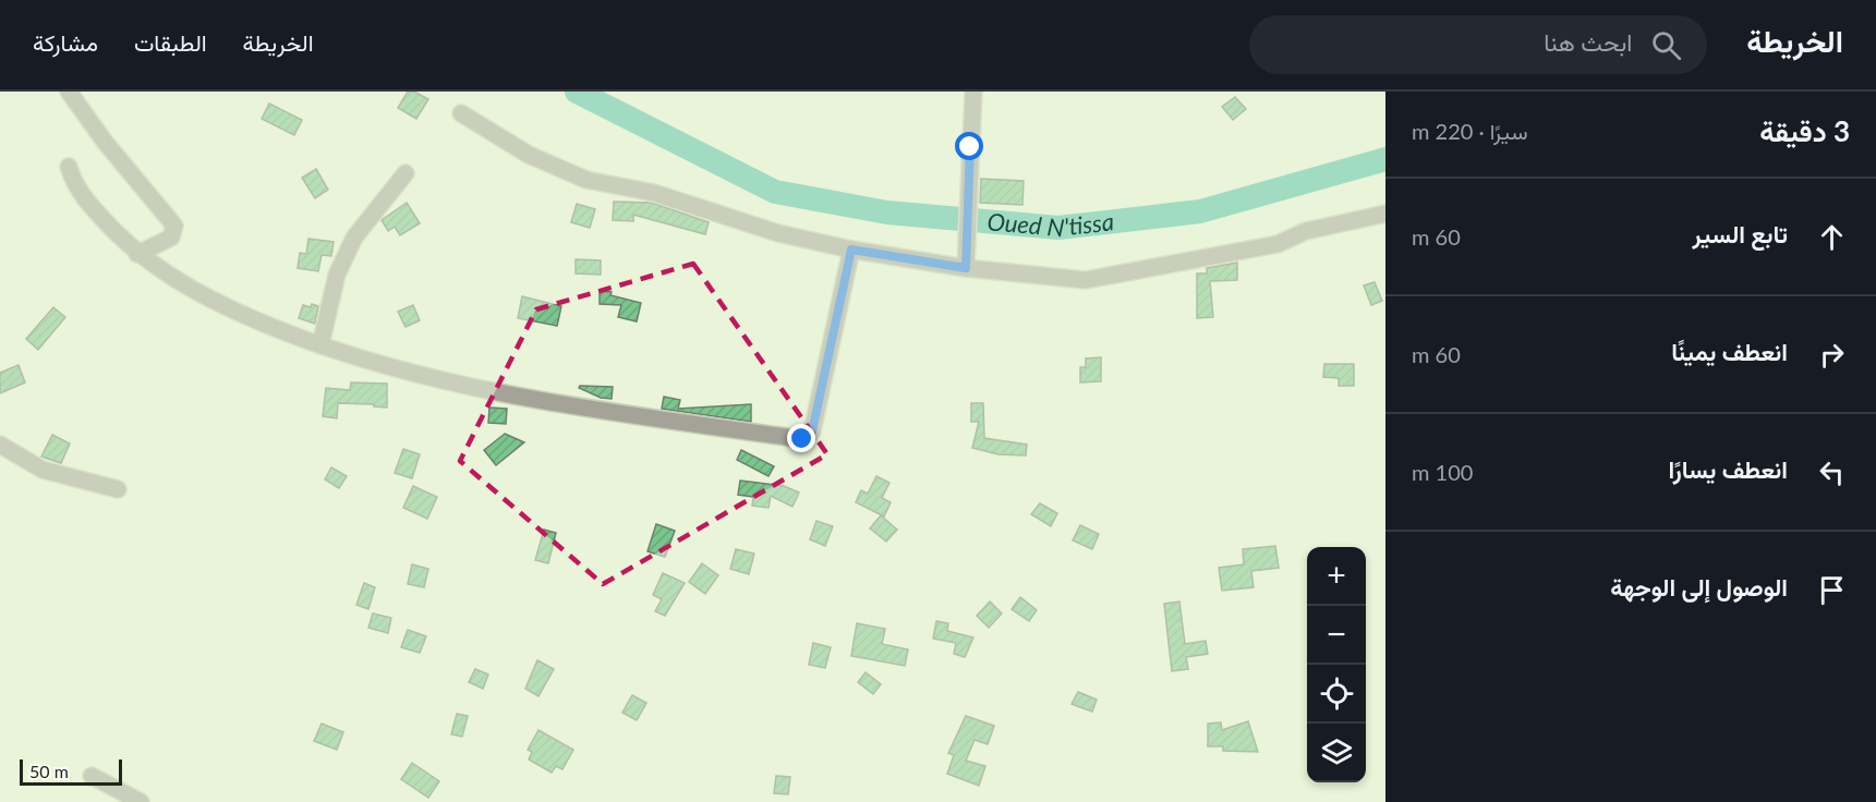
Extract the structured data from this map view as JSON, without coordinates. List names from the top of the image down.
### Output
{
  "water": ["Oued N'tissa"],
  "scale_bar": "50 m",
  "page": {
    "header": "الخريطة",
    "search": "ابحث هنا",
    "nav": ["الخريطة", "الطبقات", "مشاركة"],
    "heading": ["3 دقيقة", "سيرًا · 220 m"],
    "list": [
      ["تابع السير", "60 m"],
      ["انعطف يمينًا", "60 m"],
      ["انعطف يسارًا", "100 m"],
      "الوصول إلى الوجهة"
    ],
    "map_buttons": ["+", "−"],
    "scale": "50 m"
  }
}
